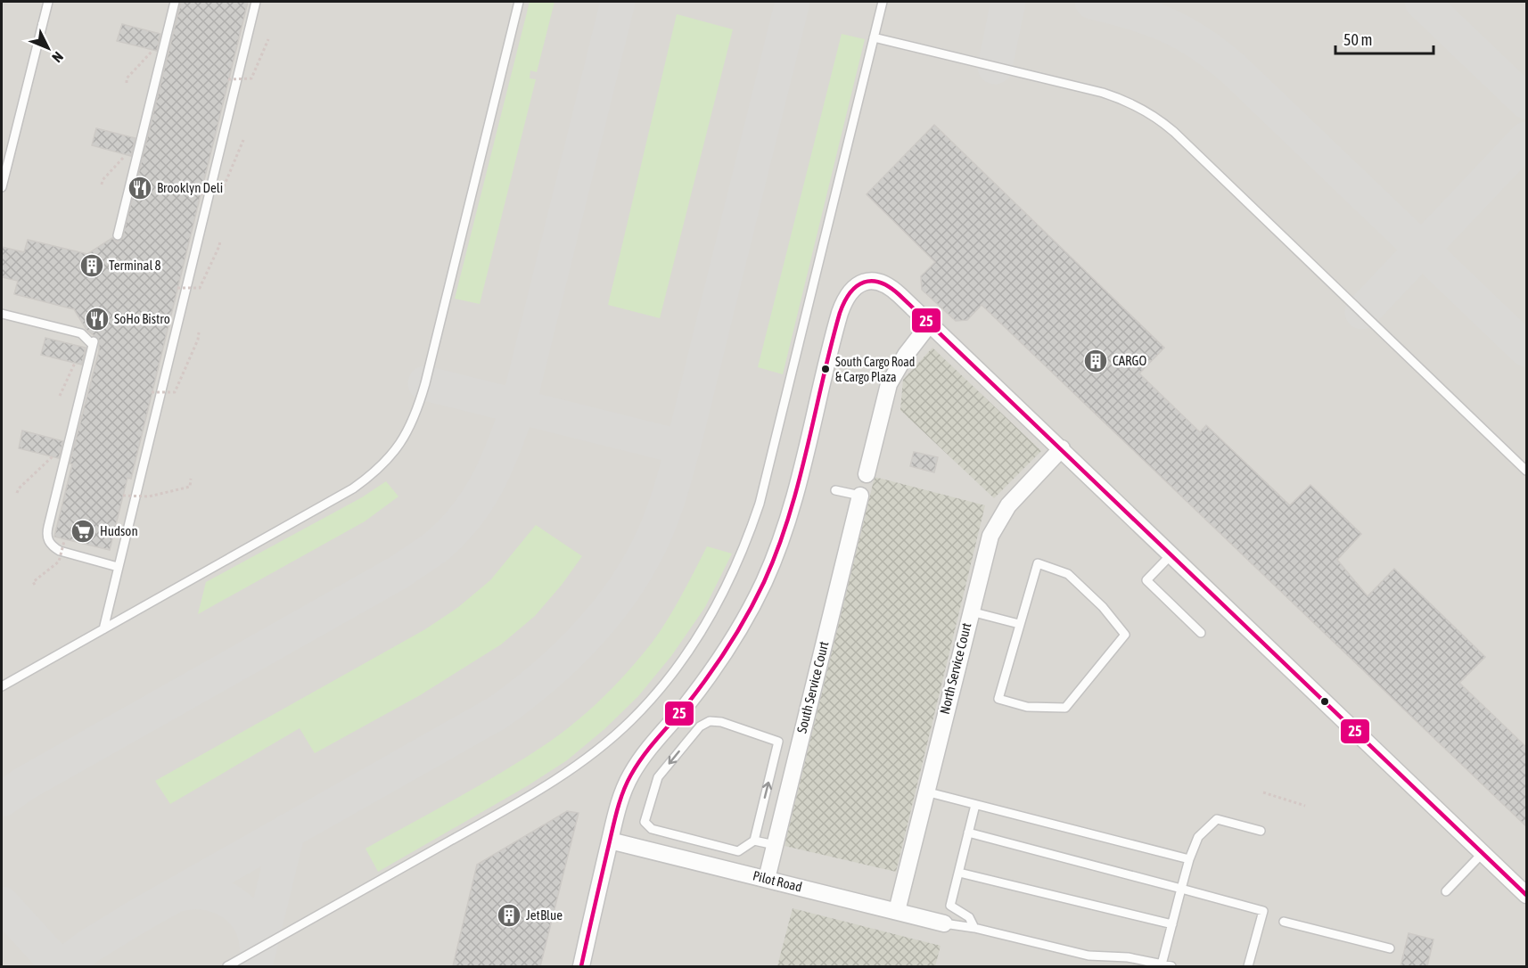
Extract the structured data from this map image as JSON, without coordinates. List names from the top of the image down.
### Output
{
  "streets": {
    "street": ["North Service Court", "South Service Court", "Pilot Road"]
  },
  "crossings": [
    ["North Service Court", "Pilot Road"],
    ["South Service Court", "Pilot Road"]
  ],
  "places": {
    "restaurant": ["Brooklyn Deli", "SoHo Bistro"],
    "building": ["Terminal 8", "CARGO", "JetBlue"],
    "other": ["South Cargo Road & Cargo Plaza"],
    "supermarket": ["Hudson"]
  },
  "lines": ["transit line 25"],
  "scale_bar": "50 m",
  "north": "bottom right"
}
